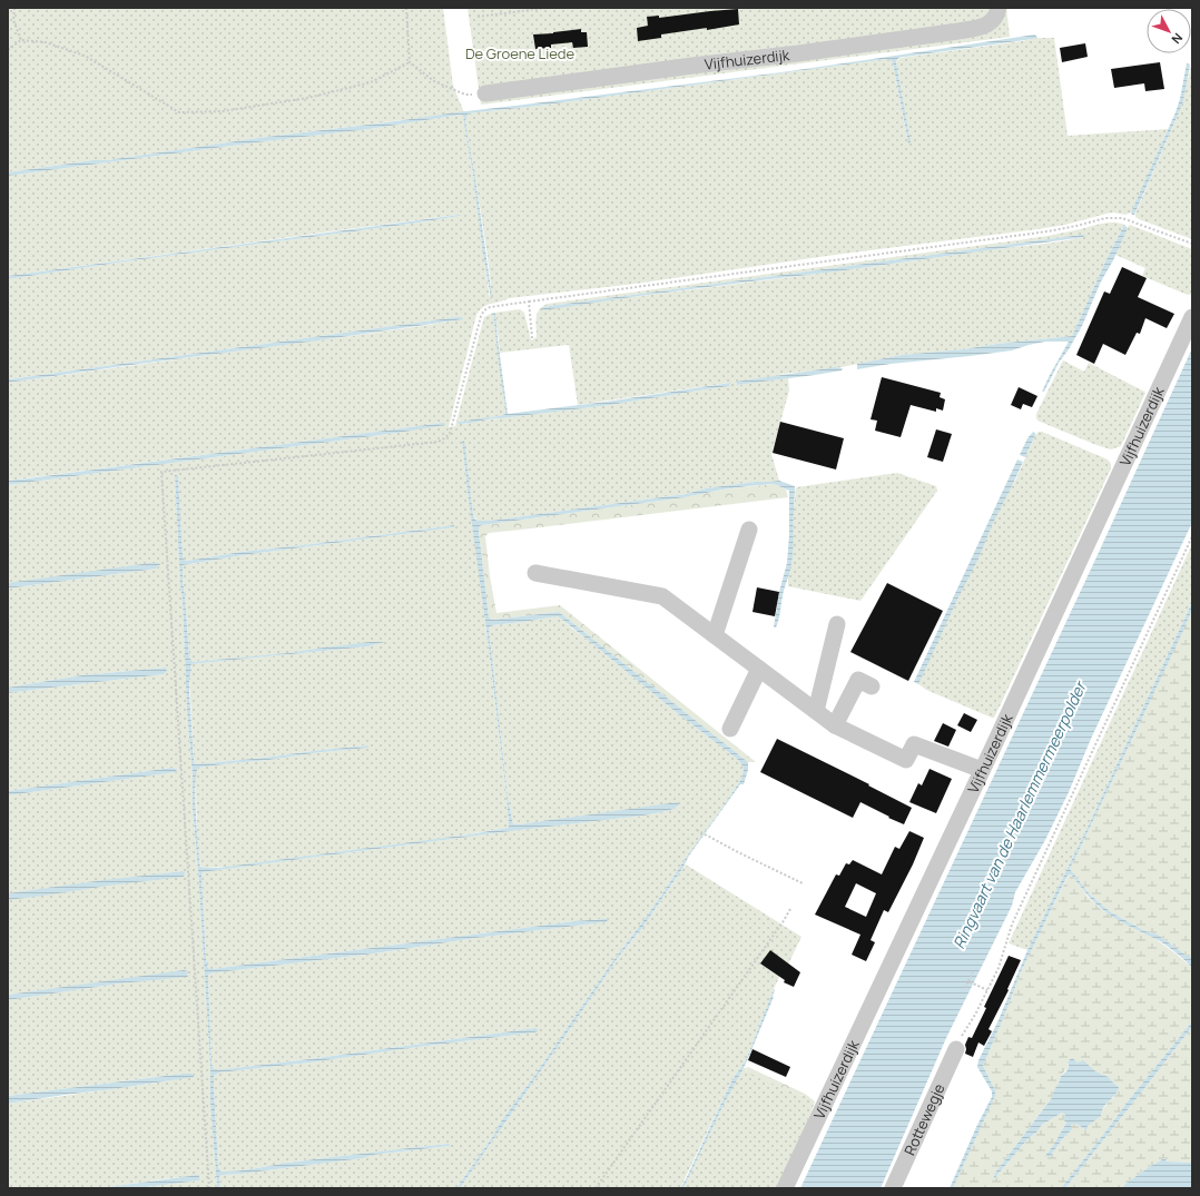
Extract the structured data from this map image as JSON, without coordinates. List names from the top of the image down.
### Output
{
  "streets": {
    "street": ["Vijfhuizerdijk", "Rottewegje"]
  },
  "water": ["Ringvaart van de Haarlemmermeerpolder"],
  "parks": ["De Groene Liede"],
  "north": "bottom right"
}
